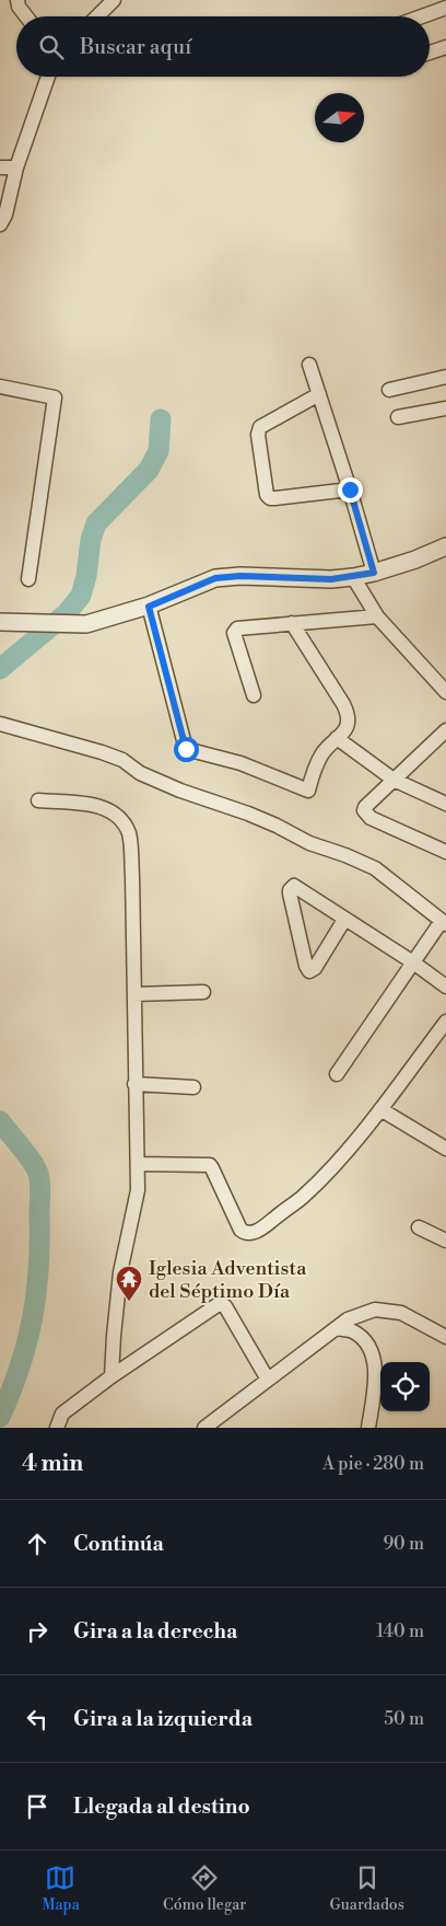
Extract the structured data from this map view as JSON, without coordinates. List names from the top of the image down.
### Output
{
  "places": {
    "temple": ["Iglesia Adventista del Séptimo Día"]
  },
  "north": "right",
  "page": {
    "search": "Buscar aquí",
    "heading": ["4 min", "A pie · 280 m"],
    "list": [
      ["Continúa", "90 m"],
      ["Gira a la derecha", "140 m"],
      ["Gira a la izquierda", "50 m"],
      "Llegada al destino"
    ],
    "nav": ["Mapa", "Cómo llegar", "Guardados"]
  }
}
